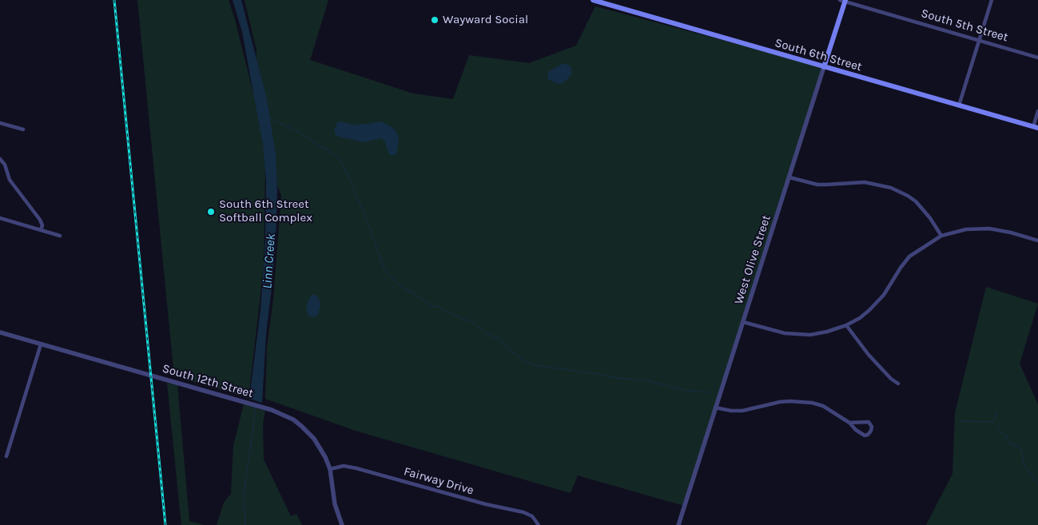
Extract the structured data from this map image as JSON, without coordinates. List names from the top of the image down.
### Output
{
  "streets": {
    "main road": ["South 6th Street", "West Olive Street"],
    "street": ["South 5th Street", "South 12th Street", "Fairway Drive"]
  },
  "crossings": [
    ["South 5th Street", "West Olive Street"],
    ["South 6th Street", "West Olive Street"],
    ["South 12th Street", "Fairway Drive"]
  ],
  "water": ["Linn Creek"],
  "places": ["Wayward Social", "South 6th Street Softball Complex"]
}
